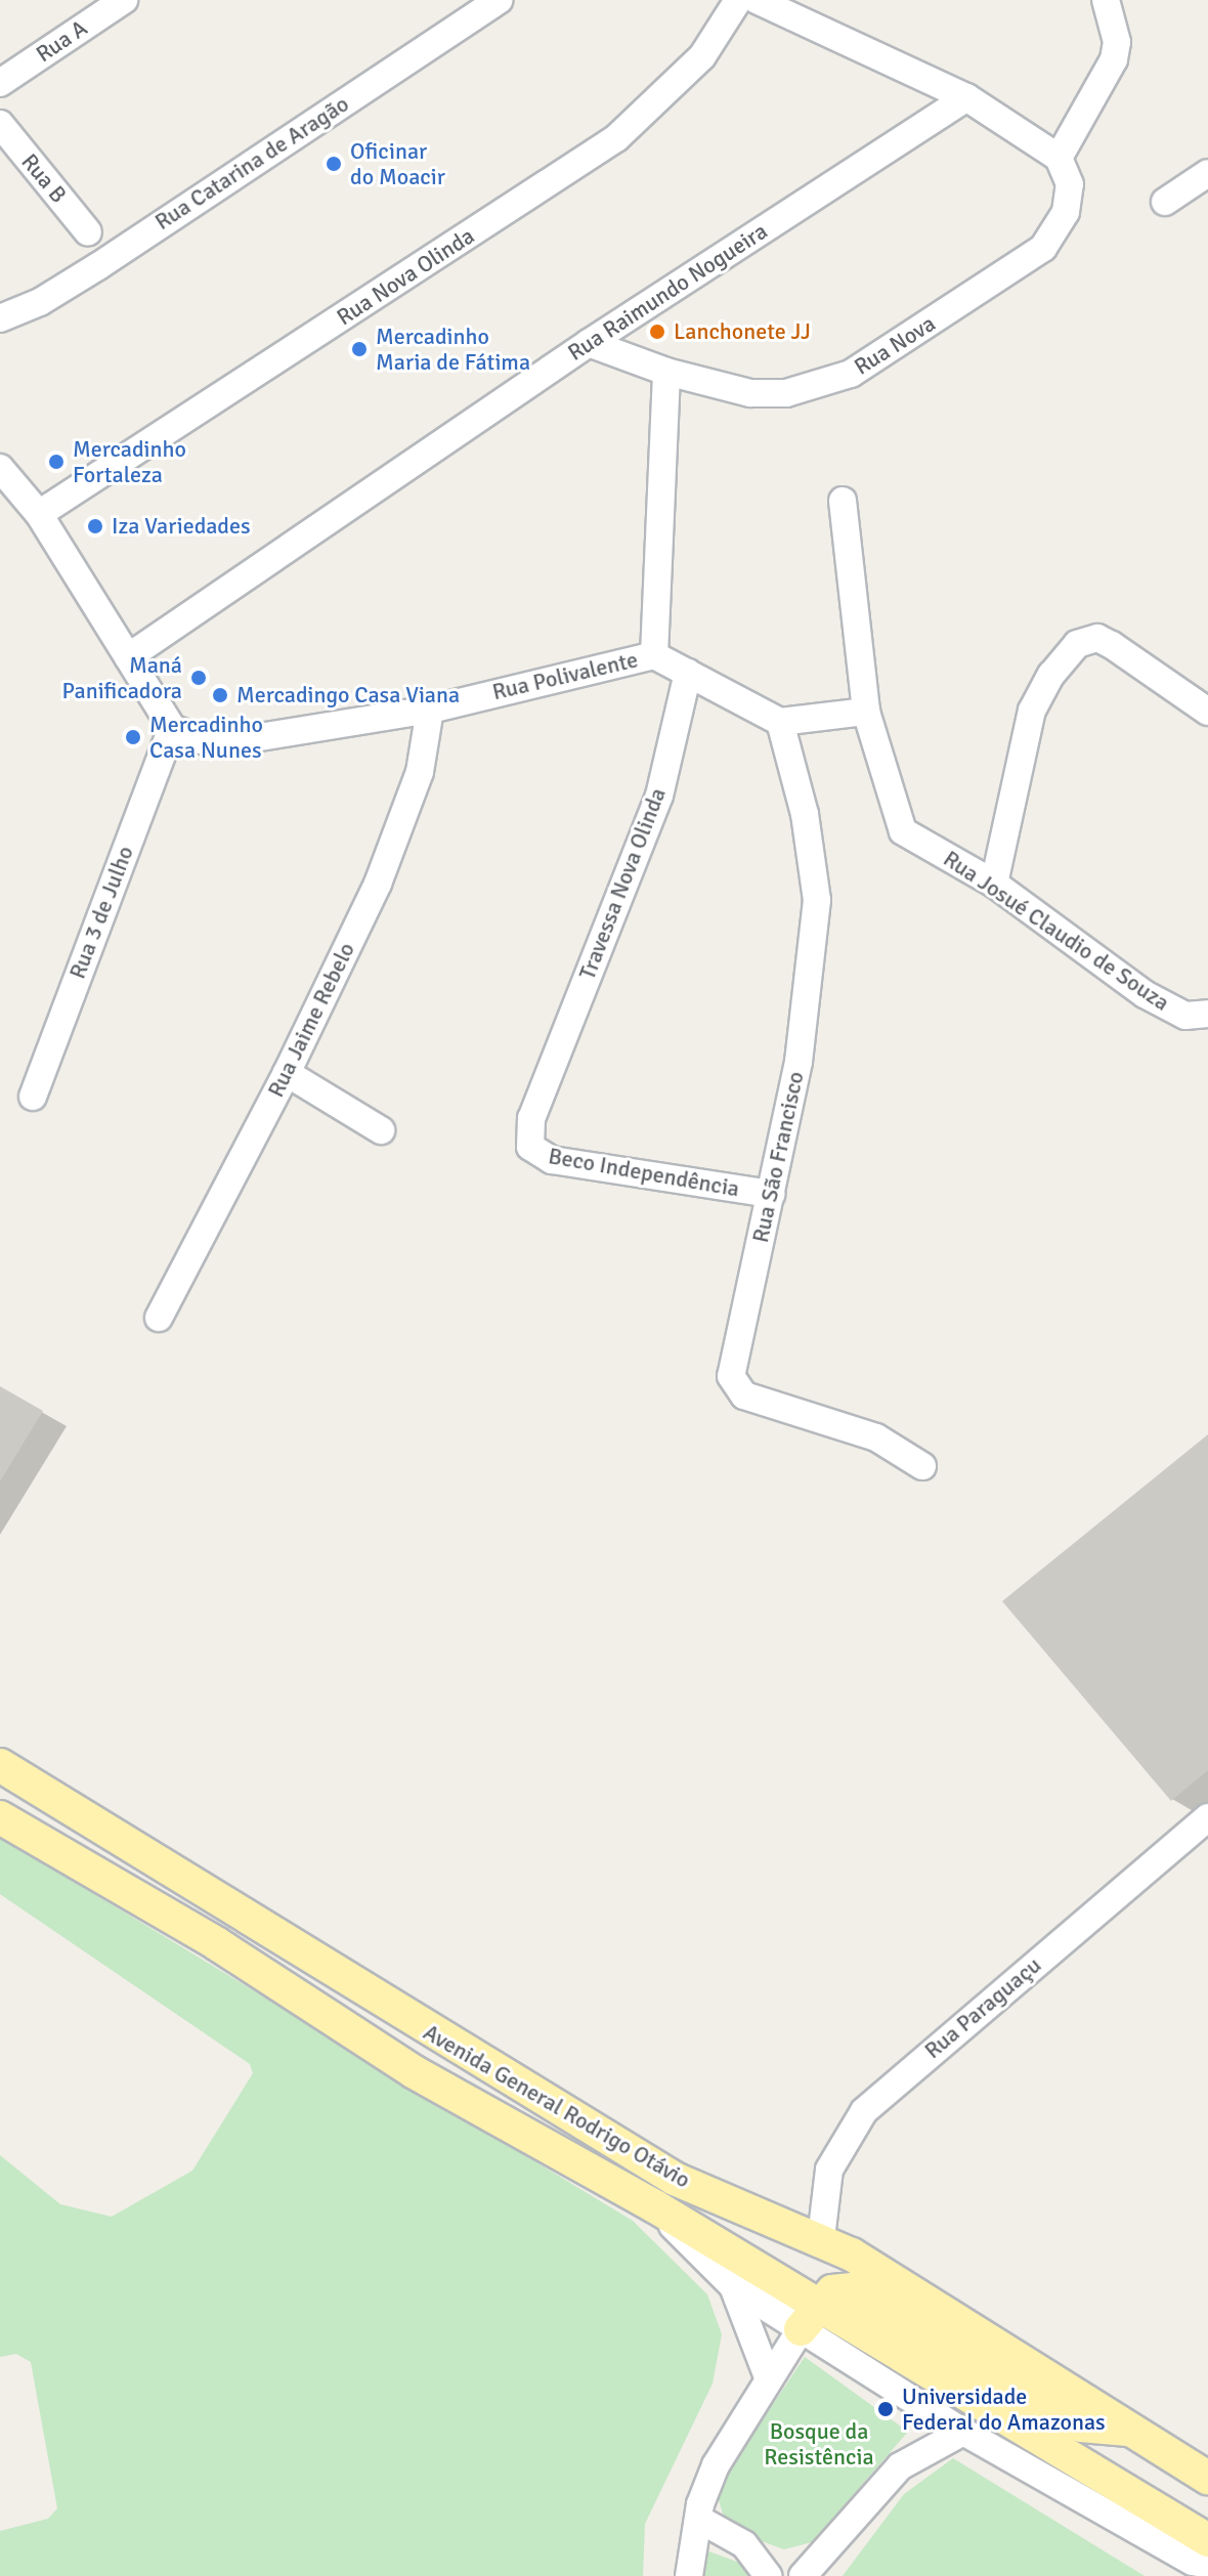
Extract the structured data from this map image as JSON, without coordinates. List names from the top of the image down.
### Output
{
  "streets": {
    "main road": ["Avenida General Rodrigo Otávio"],
    "street": [
      "Rua A",
      "Rua Catarina de Aragão",
      "Rua B",
      "Rua Nova Olinda",
      "Rua Raimundo Nogueira",
      "Rua Nova",
      "Rua Polivalente",
      "Travessa Nova Olinda",
      "Rua 3 de Julho",
      "Rua Josué Claudio de Souza",
      "Rua Jaime Rebelo",
      "Rua São Francisco",
      "Beco Independência",
      "Rua Paraguaçu"
    ]
  },
  "crossings": [
    ["Rua Raimundo Nogueira", "Rua Nova"],
    ["Rua Polivalente", "Travessa Nova Olinda"],
    ["Rua Polivalente", "Rua 3 de Julho"],
    ["Rua Polivalente", "Rua Jaime Rebelo"],
    ["Rua Polivalente", "Rua São Francisco"],
    ["Travessa Nova Olinda", "Beco Independência"],
    ["Rua São Francisco", "Beco Independência"],
    ["Rua Paraguaçu", "Avenida General Rodrigo Otávio"]
  ],
  "parks": ["Bosque da Resistência"],
  "places": [
    "Oficinar do Moacir",
    "Lanchonete JJ",
    "Mercadinho Maria de Fátima",
    "Mercadinho Fortaleza",
    "Iza Variedades",
    "Maná Panificadora",
    "Mercadingo Casa Viana",
    "Mercadinho Casa Nunes",
    "Universidade Federal do Amazonas"
  ]
}
